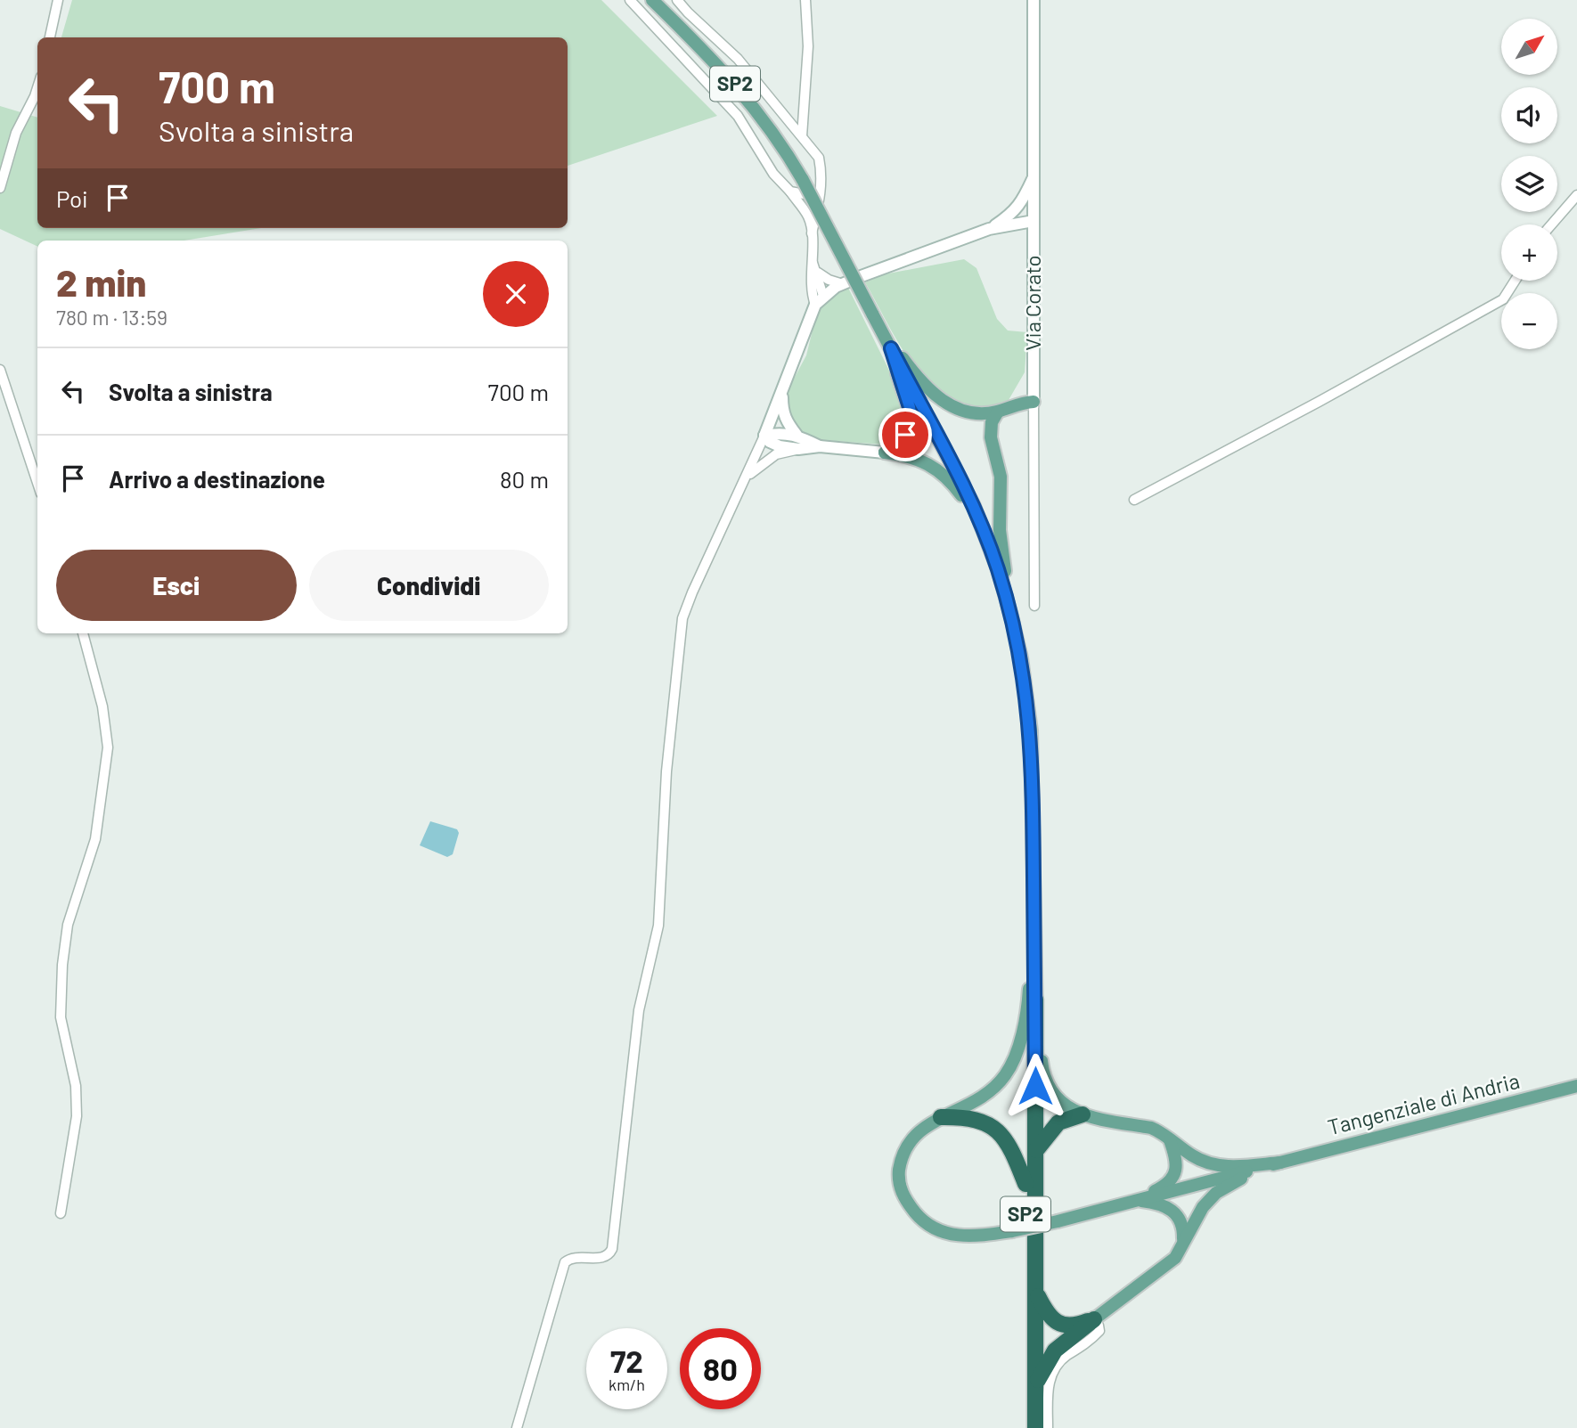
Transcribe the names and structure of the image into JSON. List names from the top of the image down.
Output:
{
  "streets": {
    "highway": ["SP2"],
    "main road": ["Via Corato", "Tangenziale di Andria"]
  },
  "north": "top right",
  "page": {
    "map_buttons": ["+", "−"],
    "turn": ["700 m", "Svolta a sinistra"],
    "then": "Poi",
    "heading": ["2 min", "780 m · 13:59"],
    "list": [
      {
        "name": "Svolta a sinistra",
        "value": "700 m"
      },
      {
        "name": "Arrivo a destinazione",
        "value": "80 m"
      }
    ],
    "buttons": ["Esci", "Condividi"],
    "speed": "72 km/h",
    "limit": "80"
  }
}
